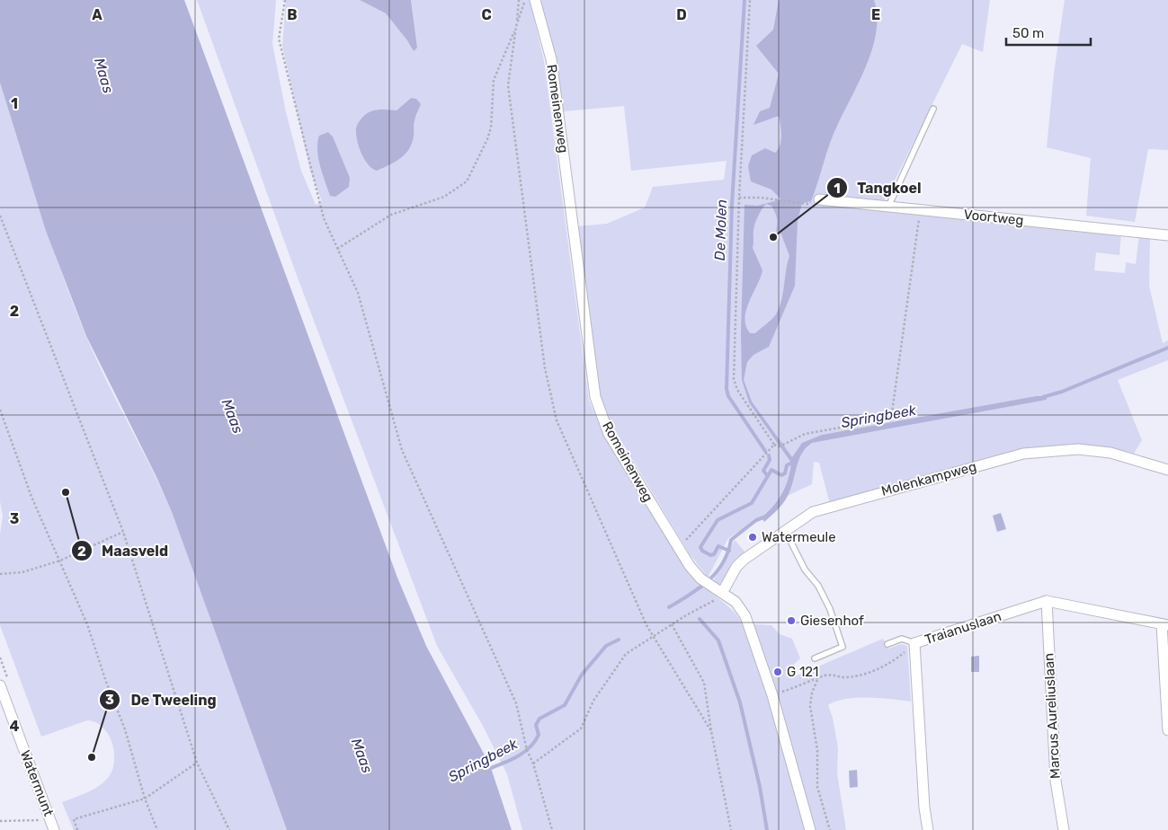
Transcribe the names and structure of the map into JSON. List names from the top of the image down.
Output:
{
  "streets": {
    "street": [
      "Romeinenweg",
      "Voortweg",
      "Molenkampweg",
      "Traianuslaan",
      "Marcus Aureliuslaan",
      "Watermunt"
    ]
  },
  "crossings": [
    ["Romeinenweg", "Molenkampweg"],
    ["Traianuslaan", "Marcus Aureliuslaan"]
  ],
  "water": ["Maas", "De Molen", "Springbeek"],
  "places": [
    "Tangkoel",
    "Maasveld",
    "Watermeule",
    "Giesenhof",
    "G 121",
    "De Tweeling"
  ],
  "scale_bar": "50 m",
  "grid": {
    "columns": [
      "A",
      "B",
      "C",
      "D",
      "E"
    ],
    "rows": [
      "1",
      "2",
      "3",
      "4"
    ]
  }
}
